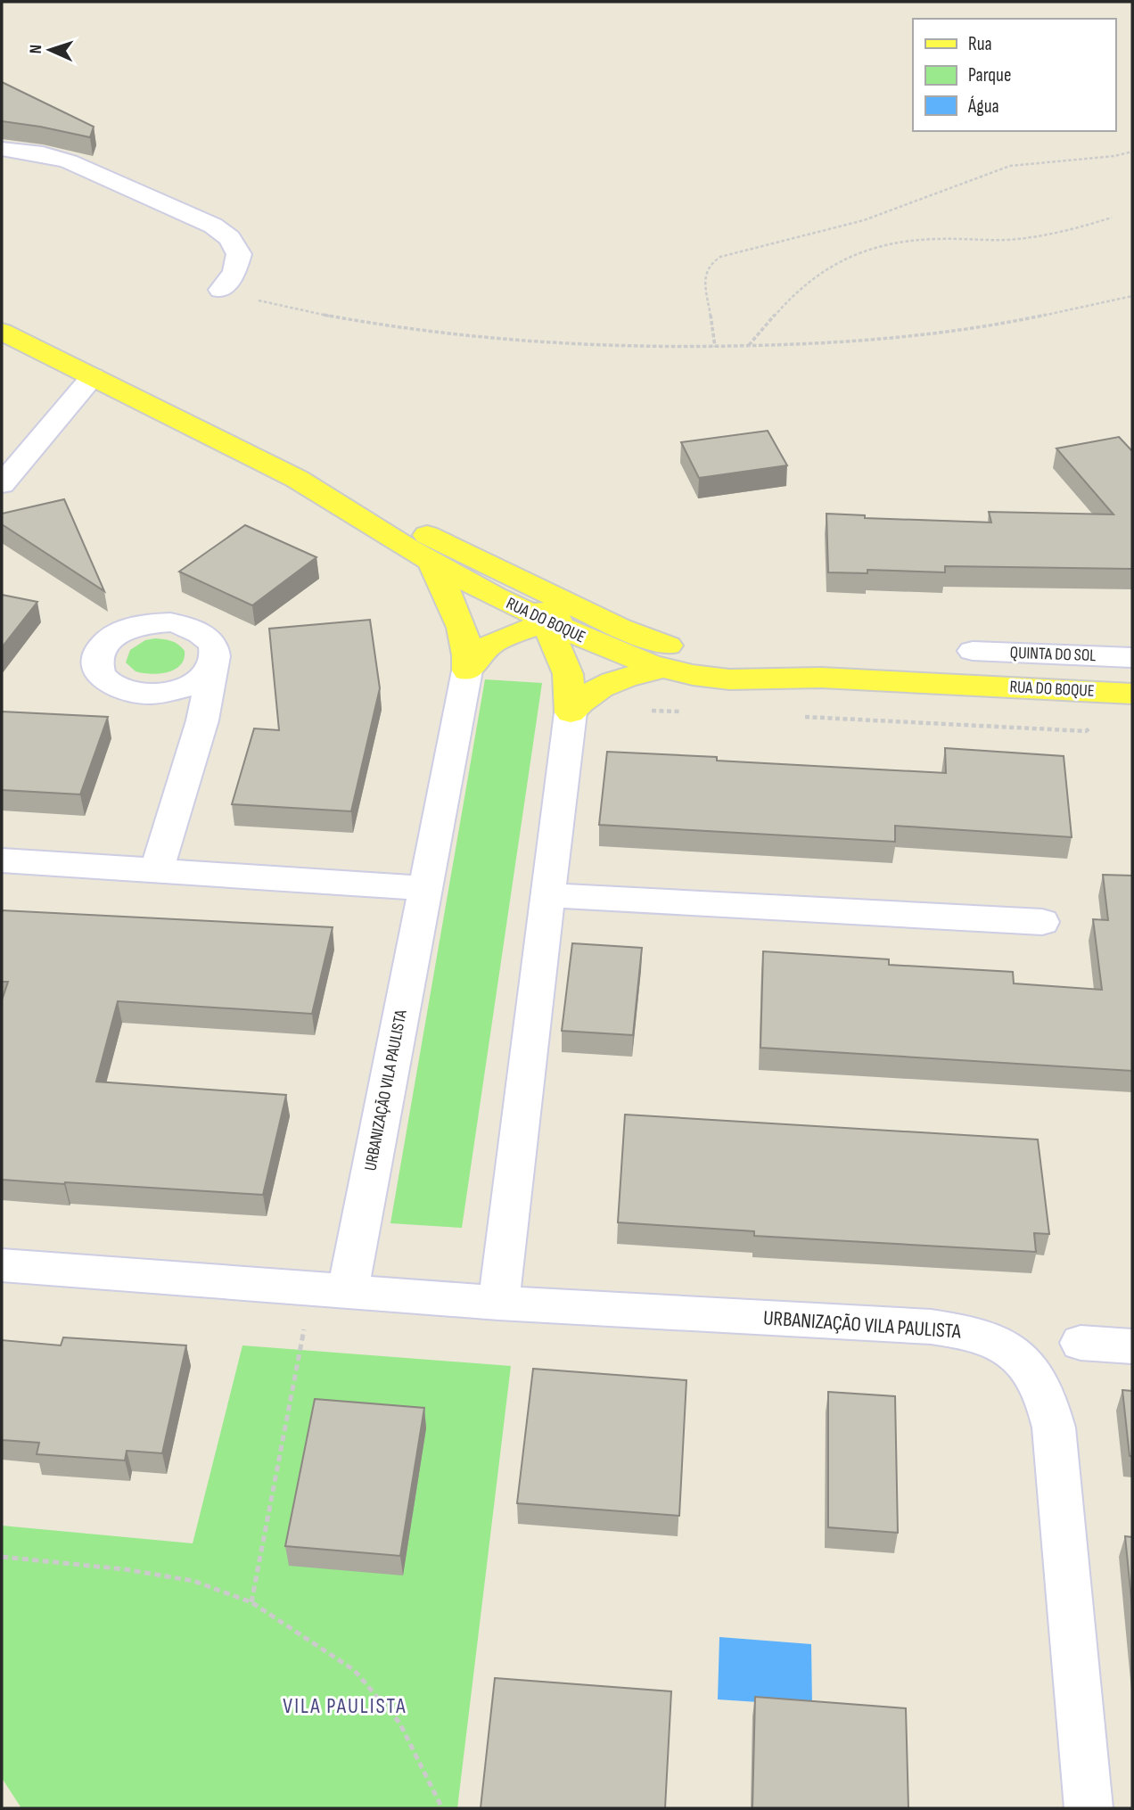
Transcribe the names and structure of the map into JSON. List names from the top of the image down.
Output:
{
  "streets": {
    "main road": ["RUA DO BOQUE"],
    "street": ["QUINTA DO SOL", "URBANIZAÇÃO VILA PAULISTA"]
  },
  "districts": ["VILA PAULISTA"],
  "legend": ["Rua", "Parque", "Água"],
  "north": "left"
}
